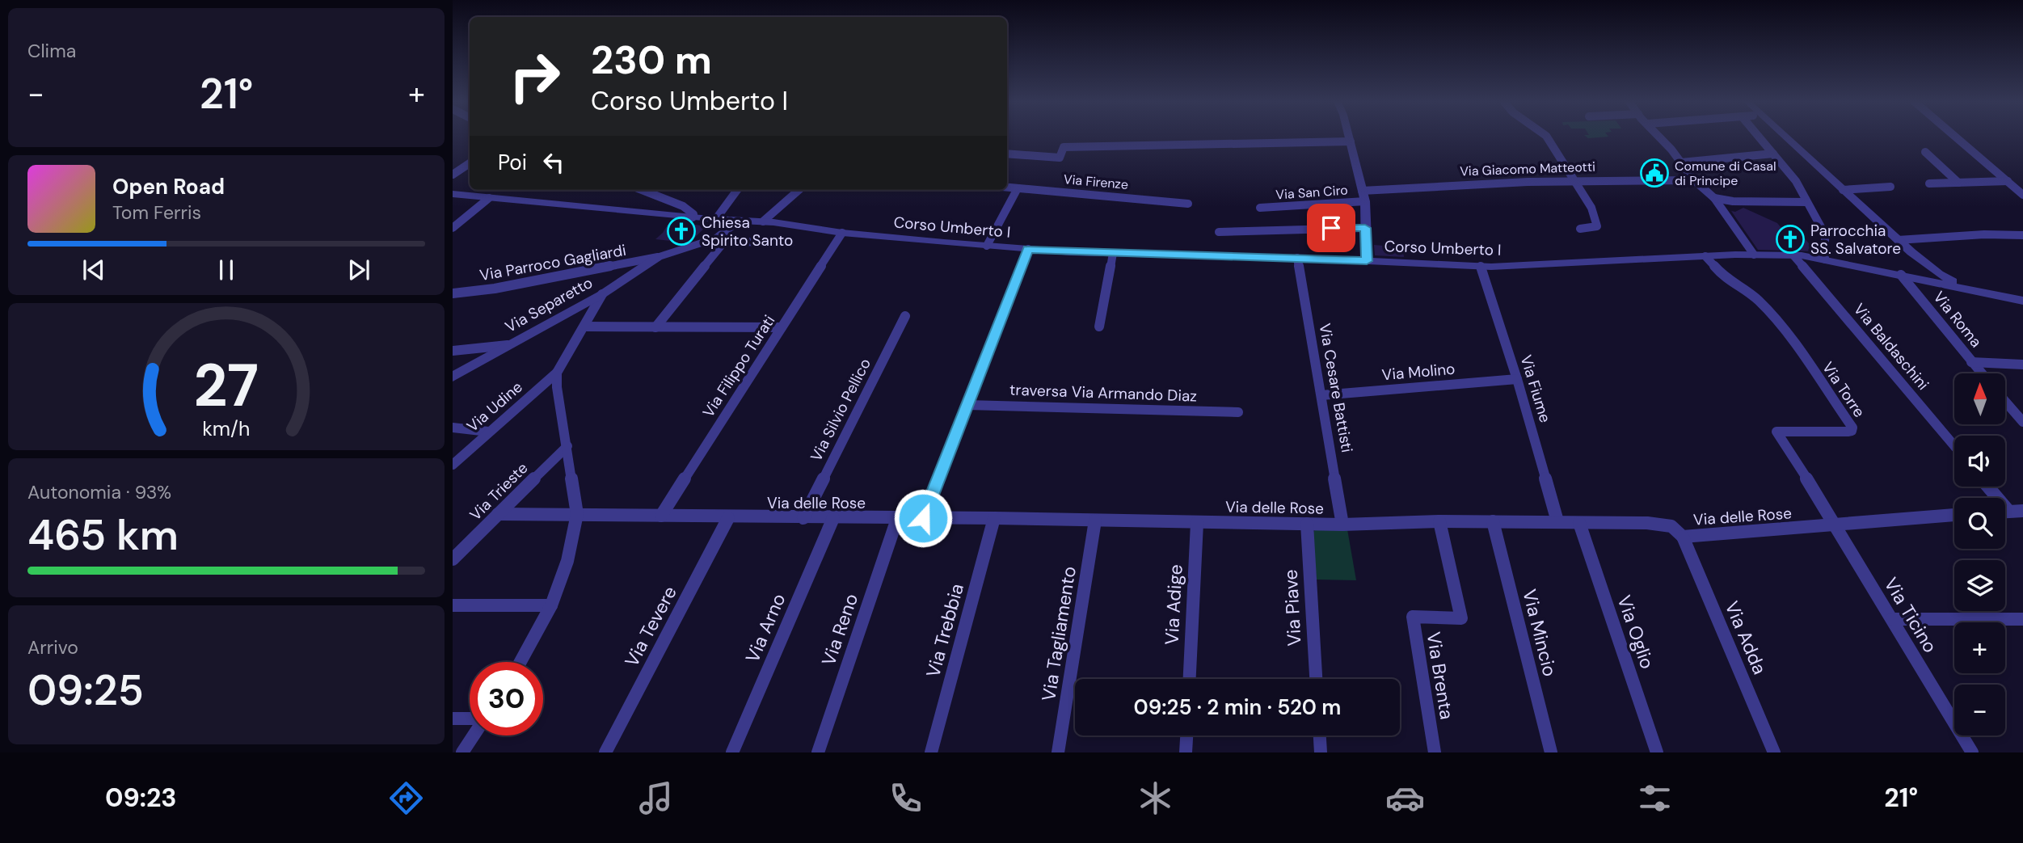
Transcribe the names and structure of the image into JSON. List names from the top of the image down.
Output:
{
  "streets": {
    "street": [
      "Via Giacomo Matteotti",
      "Via Firenze",
      "Via San Ciro",
      "Corso Umberto I",
      "Via Parroco Gagliardi",
      "Via Separetto",
      "Via Roma",
      "Via Baldaschini",
      "Via Filippo Turati",
      "Via Molino",
      "Via Cesare Battisti",
      "Via Fiume",
      "Via Torre",
      "traversa Via Armando Diaz",
      "Via Udine",
      "Via Silvio Pellico",
      "Via Trieste",
      "Via delle Rose",
      "Via Adige",
      "Via Piave",
      "Via Ticino",
      "Via Tevere",
      "Via Arno",
      "Via Reno",
      "Via Trebbia",
      "Via Oglio",
      "Via Mincio",
      "Via Tagliamento",
      "Via Adda",
      "Via Brenta"
    ]
  },
  "crossings": [
    ["Via Giacomo Matteotti", "Via San Ciro"],
    ["Corso Umberto I", "Via Separetto"],
    ["Corso Umberto I", "Via Roma"],
    ["Corso Umberto I", "Via Baldaschini"],
    ["Corso Umberto I", "Via Filippo Turati"],
    ["Corso Umberto I", "Via Cesare Battisti"],
    ["Corso Umberto I", "Via Fiume"],
    ["Corso Umberto I", "Via Torre"],
    ["Via Parroco Gagliardi", "Via Separetto"],
    ["Via Separetto", "Via Udine"],
    ["Via Filippo Turati", "Via delle Rose"],
    ["Via Molino", "Via Cesare Battisti"],
    ["Via Molino", "Via Fiume"],
    ["Via Cesare Battisti", "Via delle Rose"],
    ["Via Fiume", "Via delle Rose"],
    ["Via Torre", "Via delle Rose"],
    ["Via Torre", "Via Ticino"],
    ["Via Silvio Pellico", "Via delle Rose"],
    ["Via Trieste", "Via delle Rose"],
    ["Via delle Rose", "Via Adige"],
    ["Via delle Rose", "Via Piave"],
    ["Via delle Rose", "Via Ticino"],
    ["Via delle Rose", "Via Tevere"],
    ["Via delle Rose", "Via Arno"],
    ["Via delle Rose", "Via Reno"],
    ["Via delle Rose", "Via Trebbia"],
    ["Via delle Rose", "Via Oglio"],
    ["Via delle Rose", "Via Mincio"],
    ["Via delle Rose", "Via Tagliamento"],
    ["Via delle Rose", "Via Adda"],
    ["Via delle Rose", "Via Brenta"]
  ],
  "places": {
    "public building": ["Comune di Casal di Principe"],
    "church": ["Chiesa Spirito Santo", "Parrocchia SS. Salvatore"]
  },
  "north": "top",
  "page": {
    "tile": [
      "Clima",
      ["Autonomia · 93%", "465 km"],
      ["Arrivo", "09:25"]
    ],
    "turn": ["230 m", "Corso Umberto I"],
    "heat": ["−", "21°", "+"],
    "then": "Poi",
    "song": ["Open Road", "Tom Ferris"],
    "map_buttons": ["+", "−"],
    "limit": "30",
    "trip": "09:25 · 2 min · 520 m",
    "tabs": ["09:23", "21°"],
    "gauge": ["27", "km/h"]
  }
}
